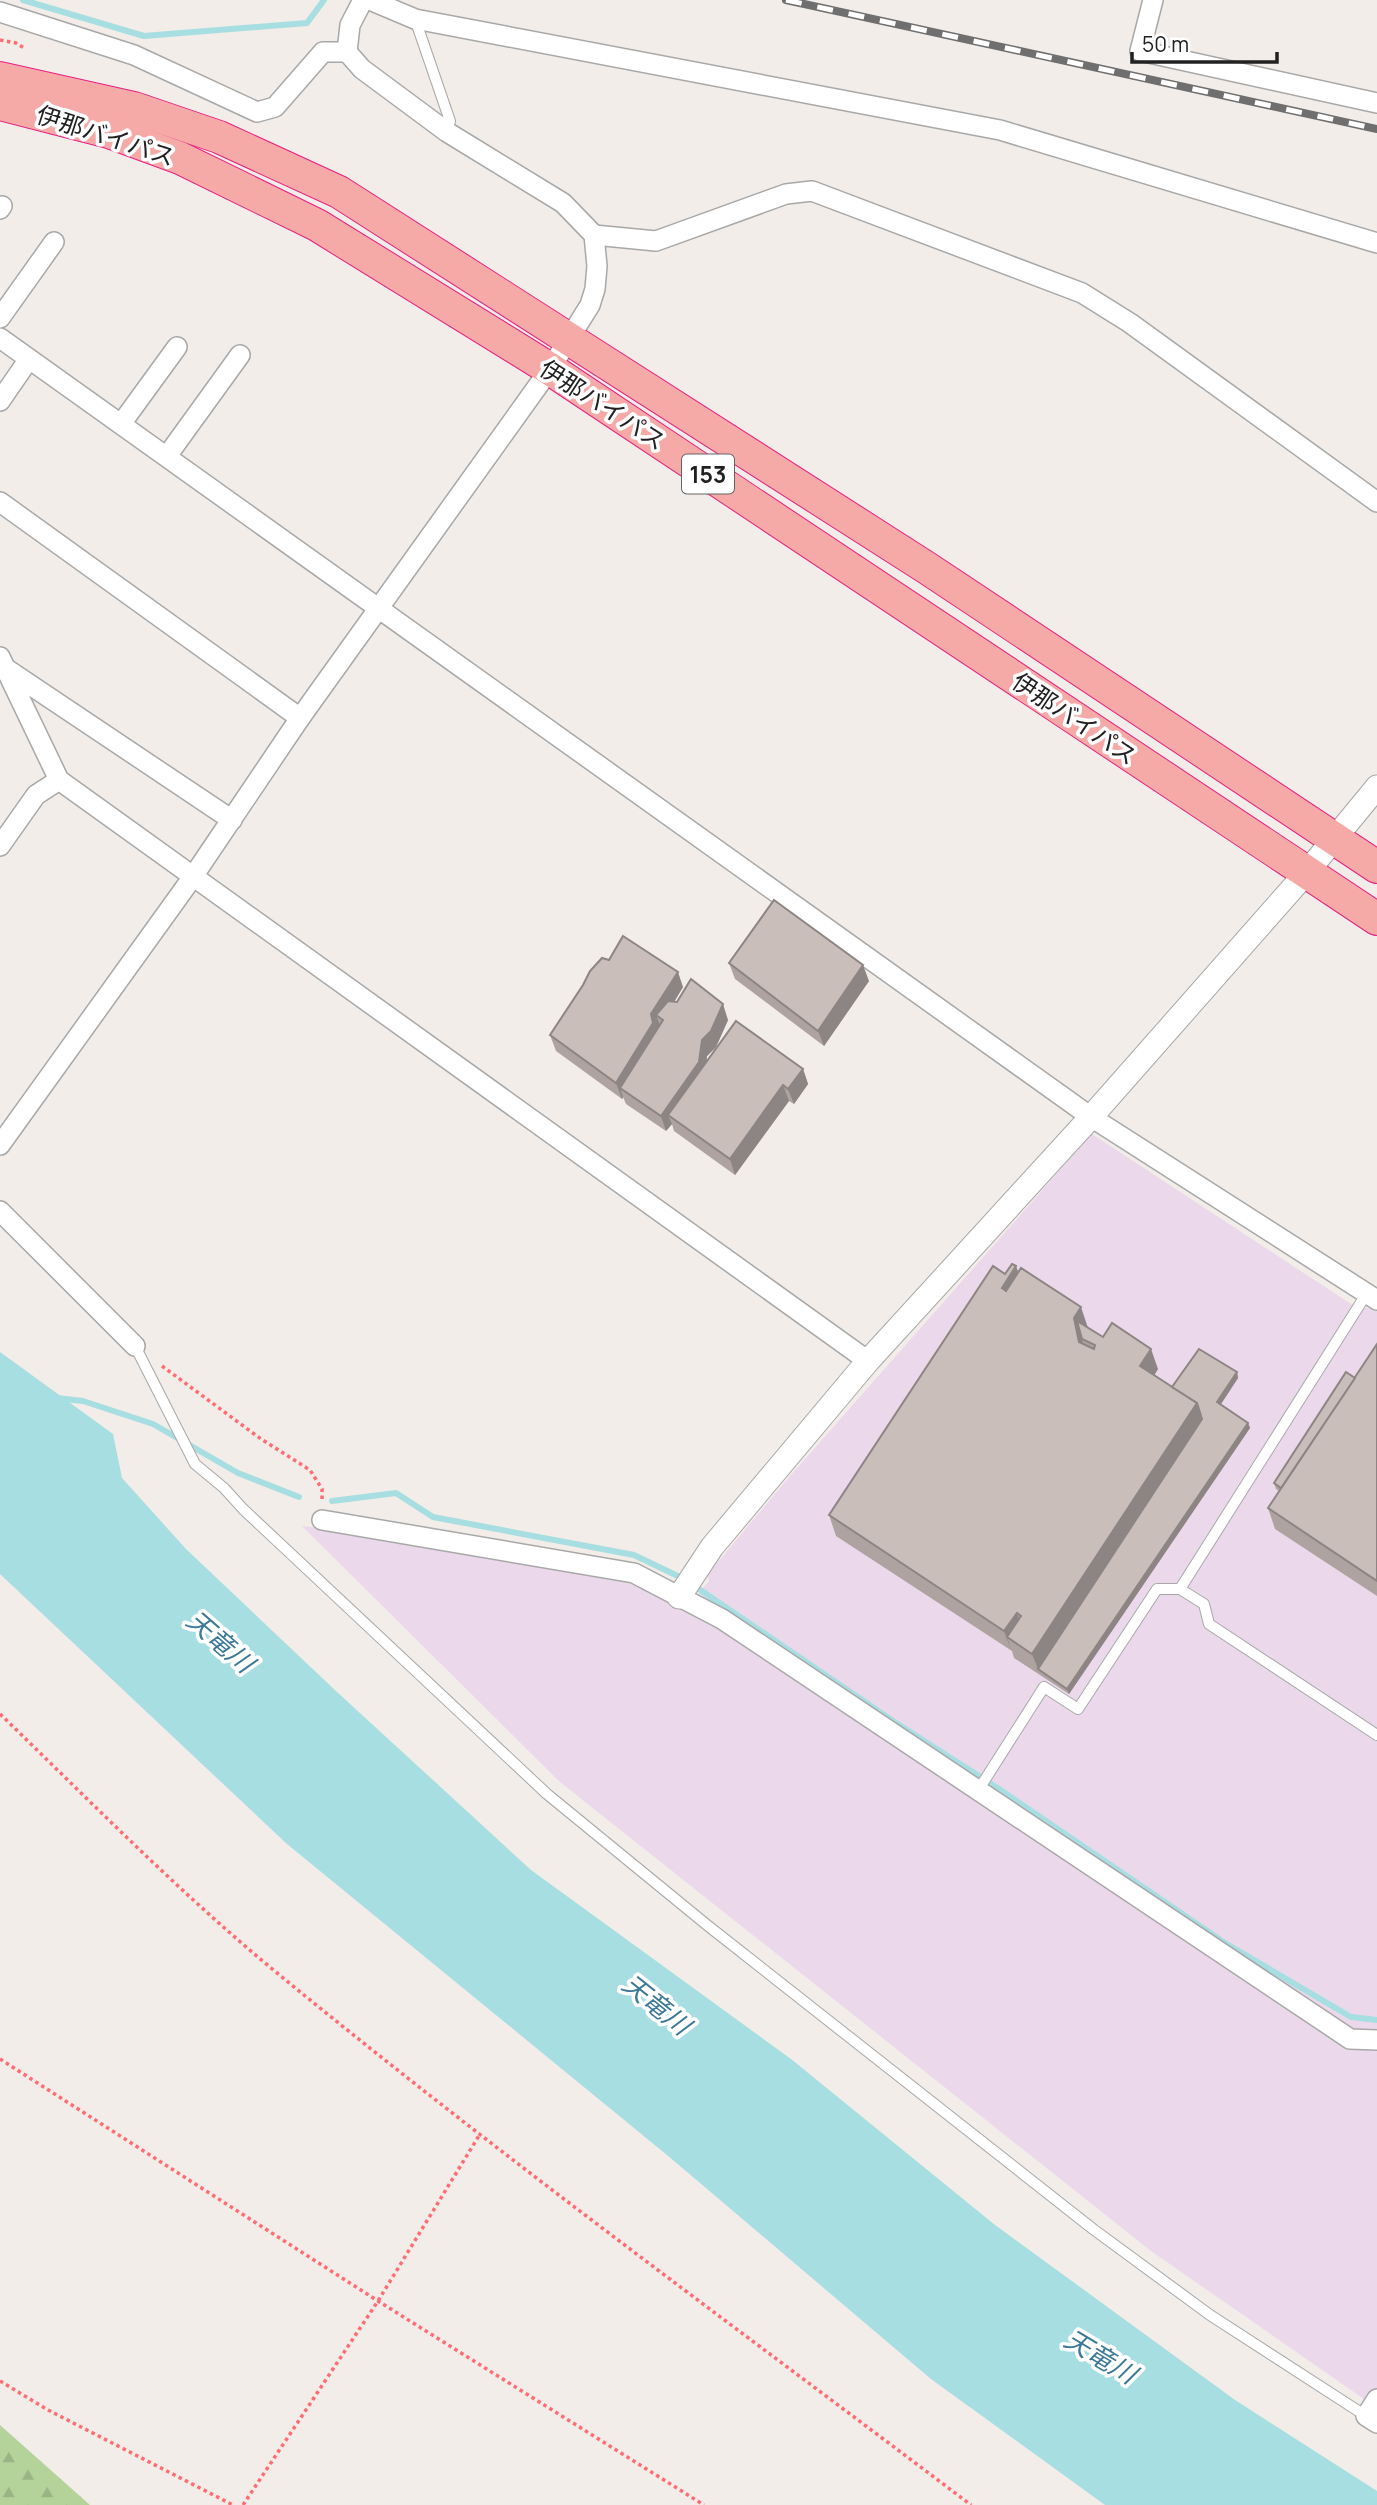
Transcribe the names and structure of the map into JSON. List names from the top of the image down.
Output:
{
  "streets": {
    "highway": ["伊那バイパス", "153"]
  },
  "water": ["天竜川"],
  "scale_bar": "50 m"
}
